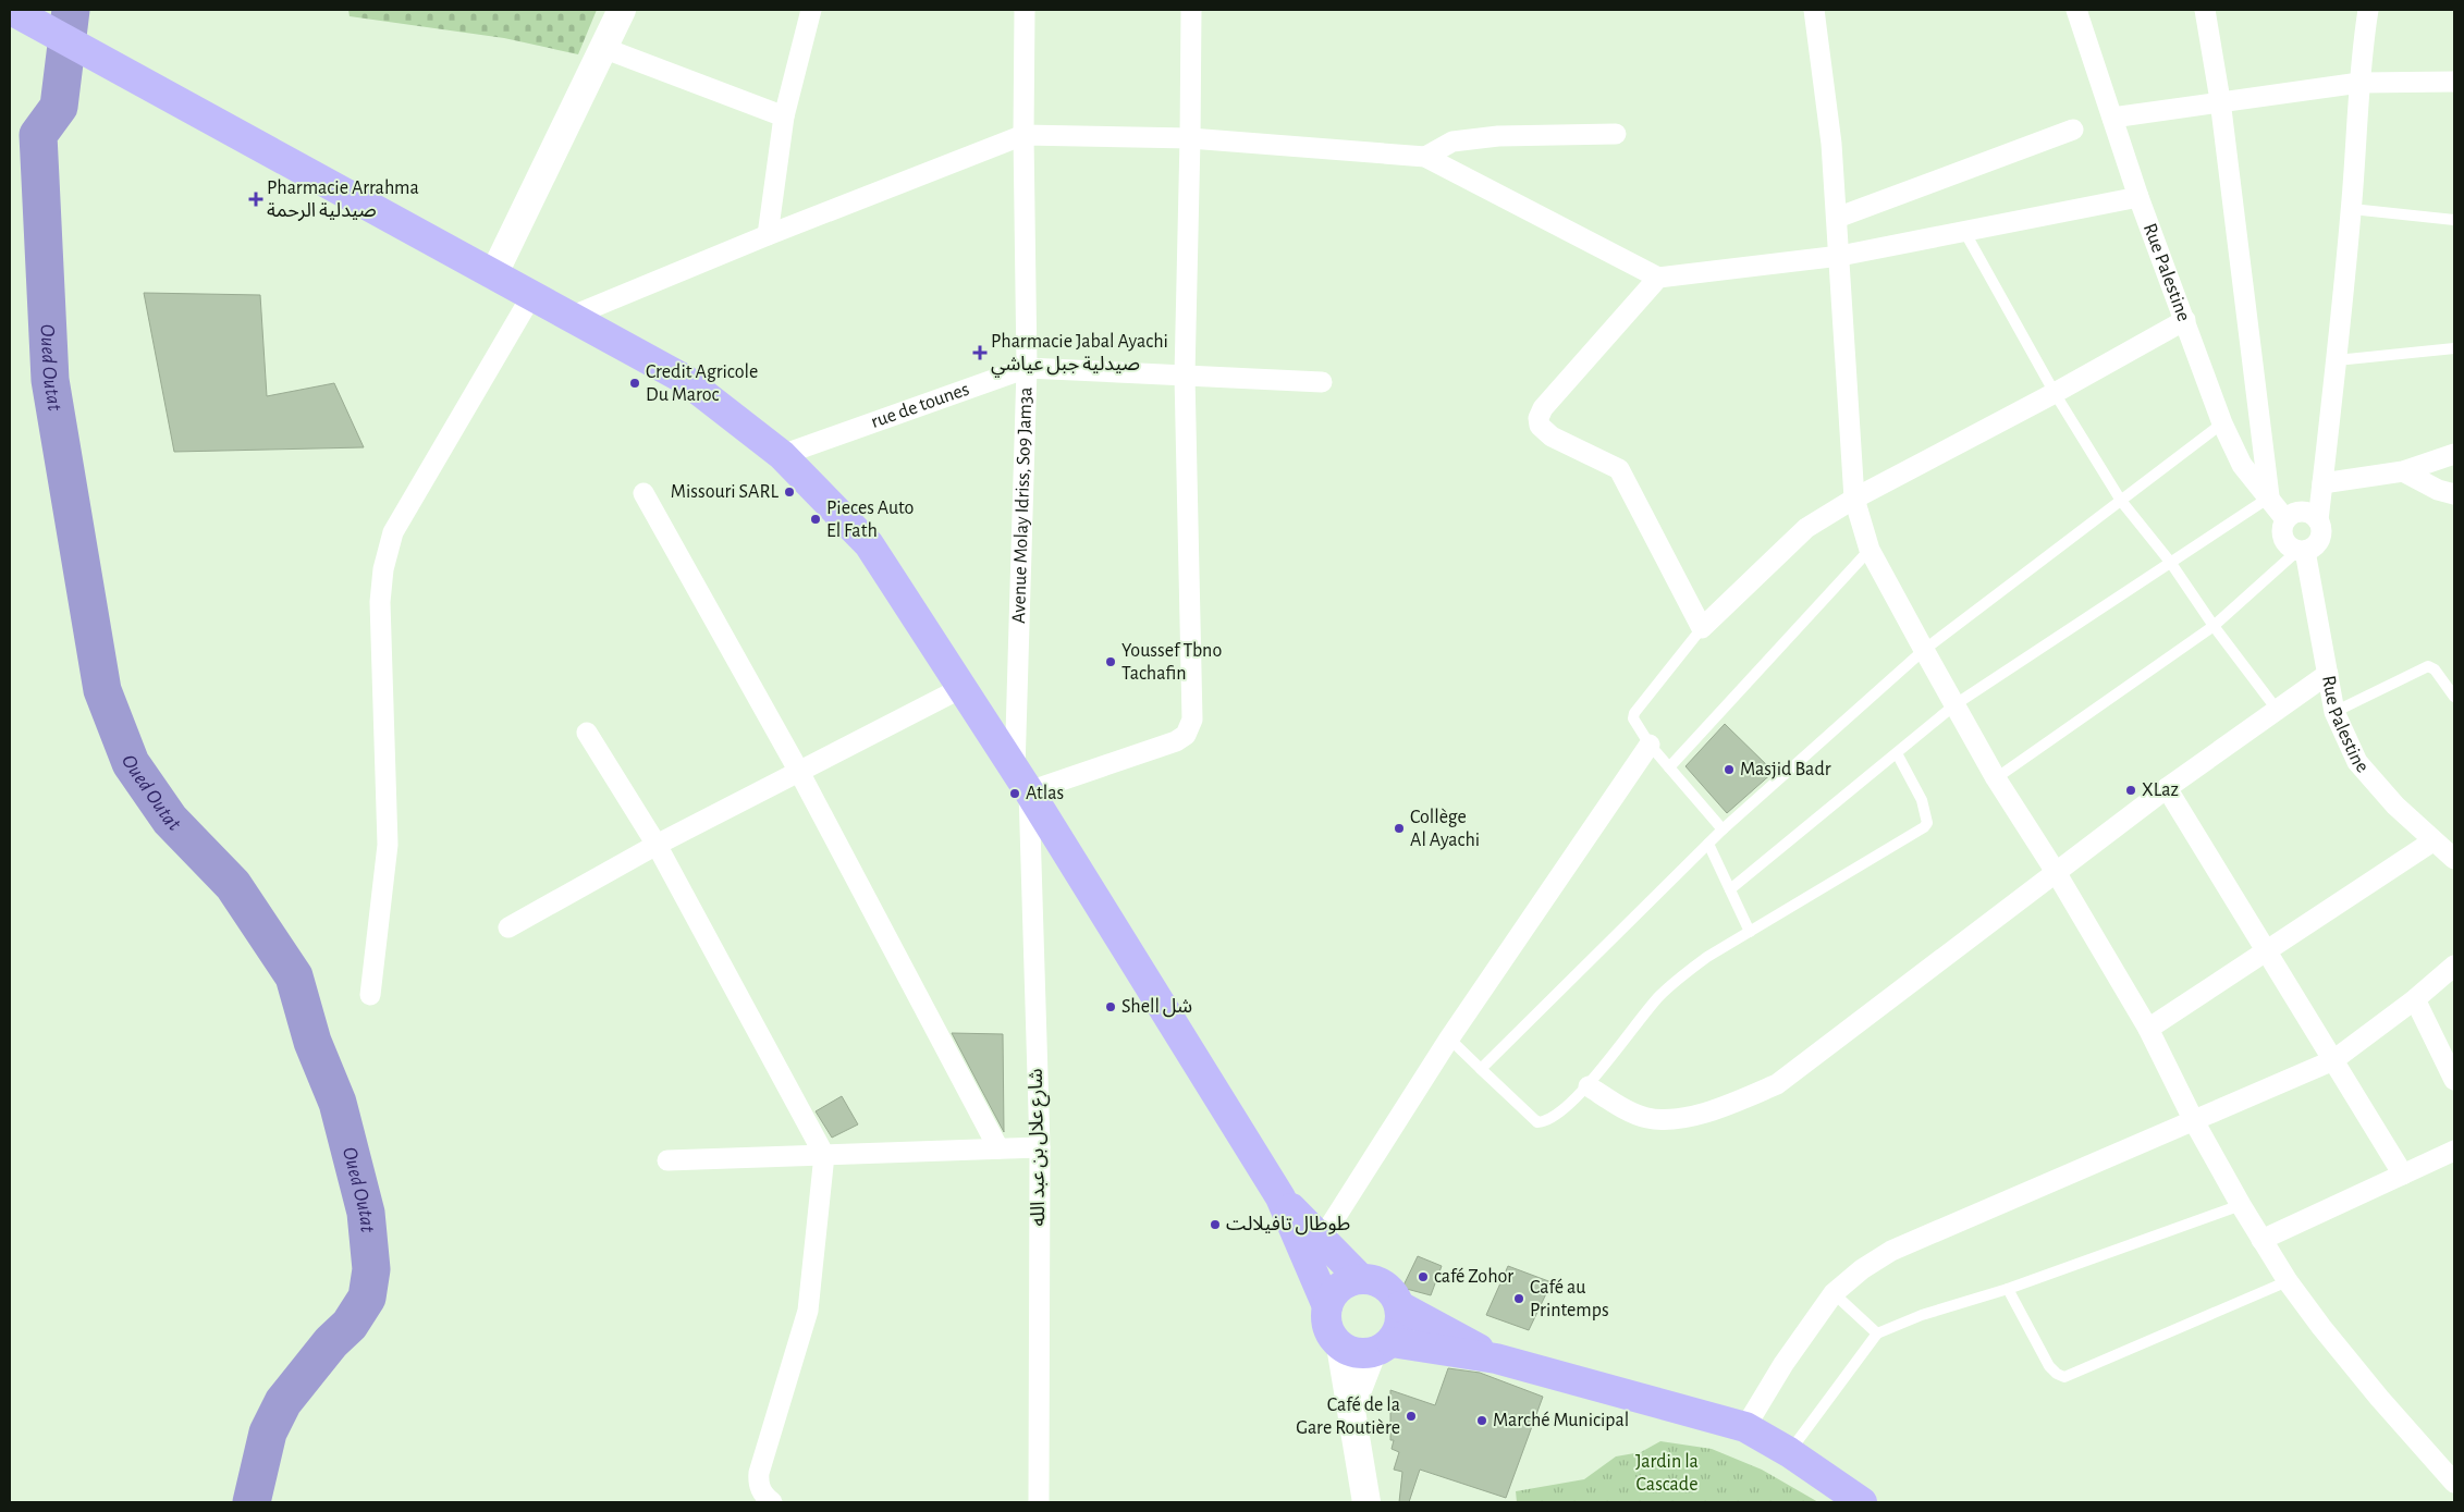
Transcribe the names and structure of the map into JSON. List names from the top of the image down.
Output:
{
  "streets": {
    "street": [
      "Rue Palestine",
      "rue de tounes",
      "Avenue Molay Idriss, So9 Jam3a",
      "شارع علال بن عبد الله"
    ]
  },
  "crossings": [
    ["rue de tounes", "Avenue Molay Idriss, So9 Jam3a"],
    ["Avenue Molay Idriss, So9 Jam3a", "شارع علال بن عبد الله"]
  ],
  "water": ["Oued Outat"],
  "parks": ["Jardin la Cascade"],
  "places": {
    "health": ["Pharmacie Arrahma صيدلية الرحمة", "Pharmacie Jabal Ayachi صيدلية جبل عياشي"],
    "other": [
      "Credit Agricole Du Maroc",
      "Missouri SARL",
      "Pieces Auto El Fath",
      "Youssef Tbno Tachafin",
      "Masjid Badr",
      "XLaz",
      "Atlas",
      "Collège Al Ayachi",
      "Shell شل",
      "طوطال تافيلالت",
      "café Zohor",
      "Café au Printemps",
      "Café de la Gare Routière",
      "Marché Municipal"
    ]
  }
}
